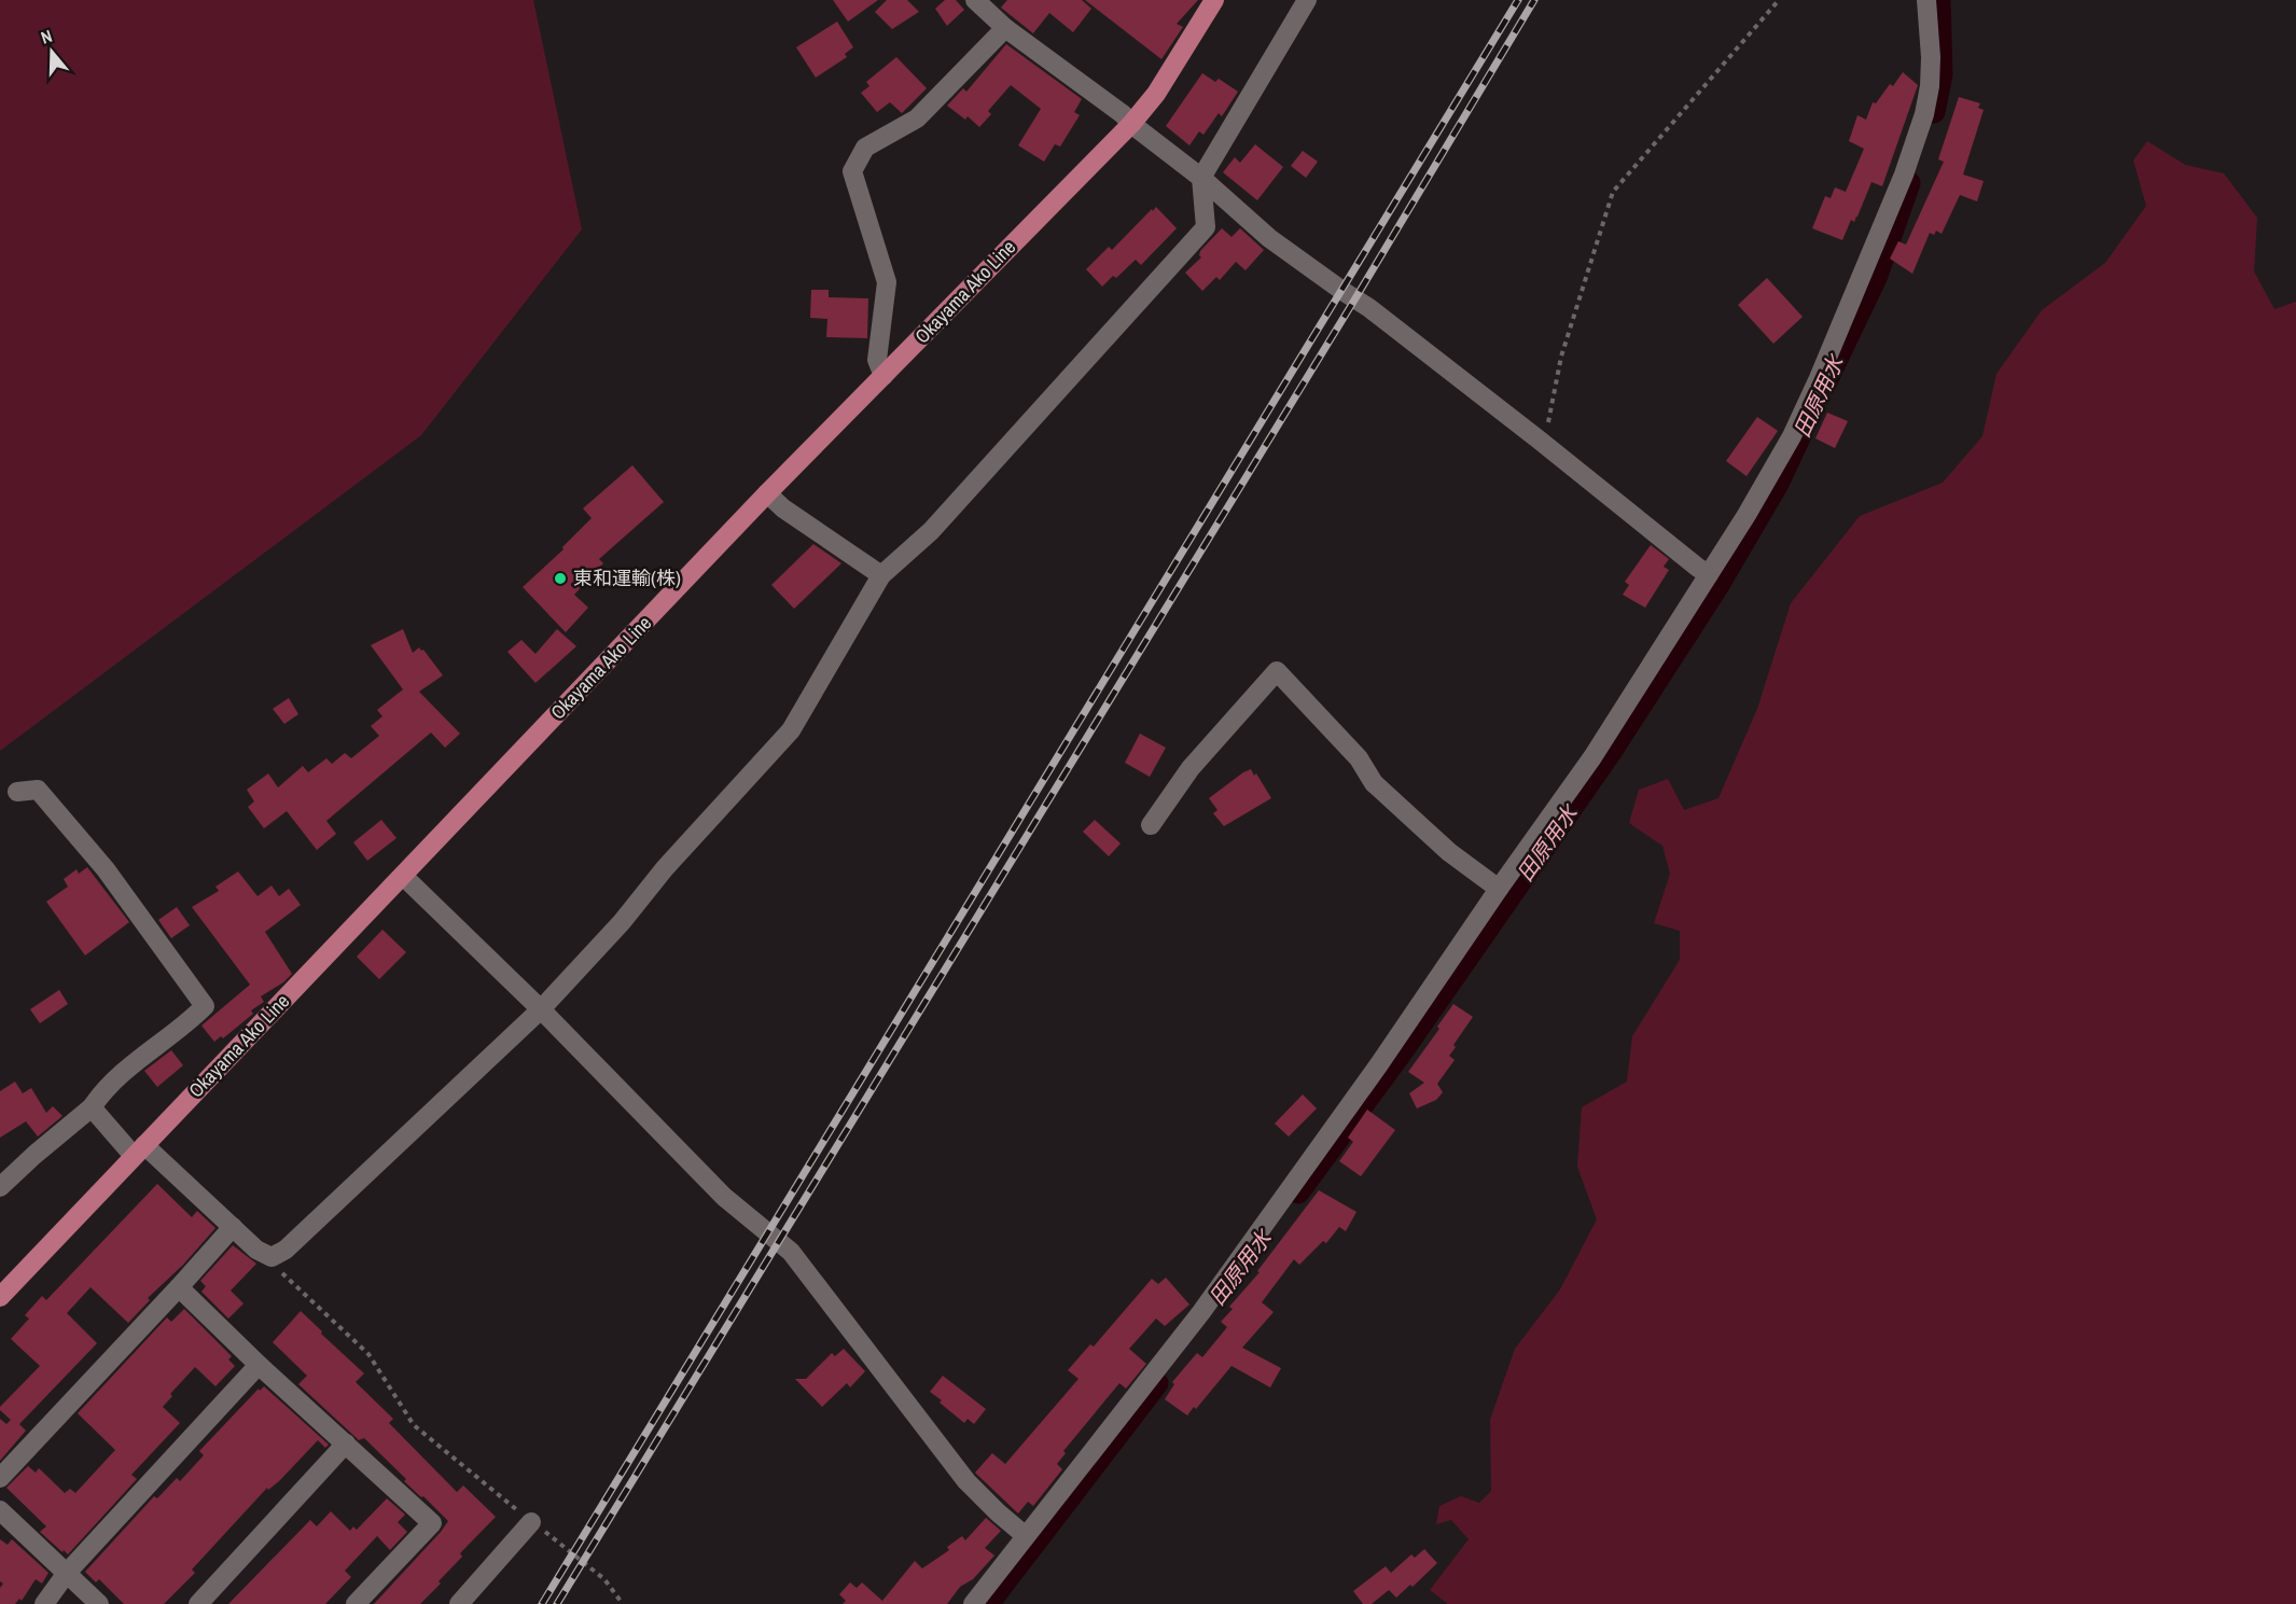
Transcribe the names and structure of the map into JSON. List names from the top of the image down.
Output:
{
  "streets": {
    "main road": ["Okayama Ako Line"]
  },
  "water": ["田原用水"],
  "places": ["東和運輸(株)"],
  "north": "top"
}
